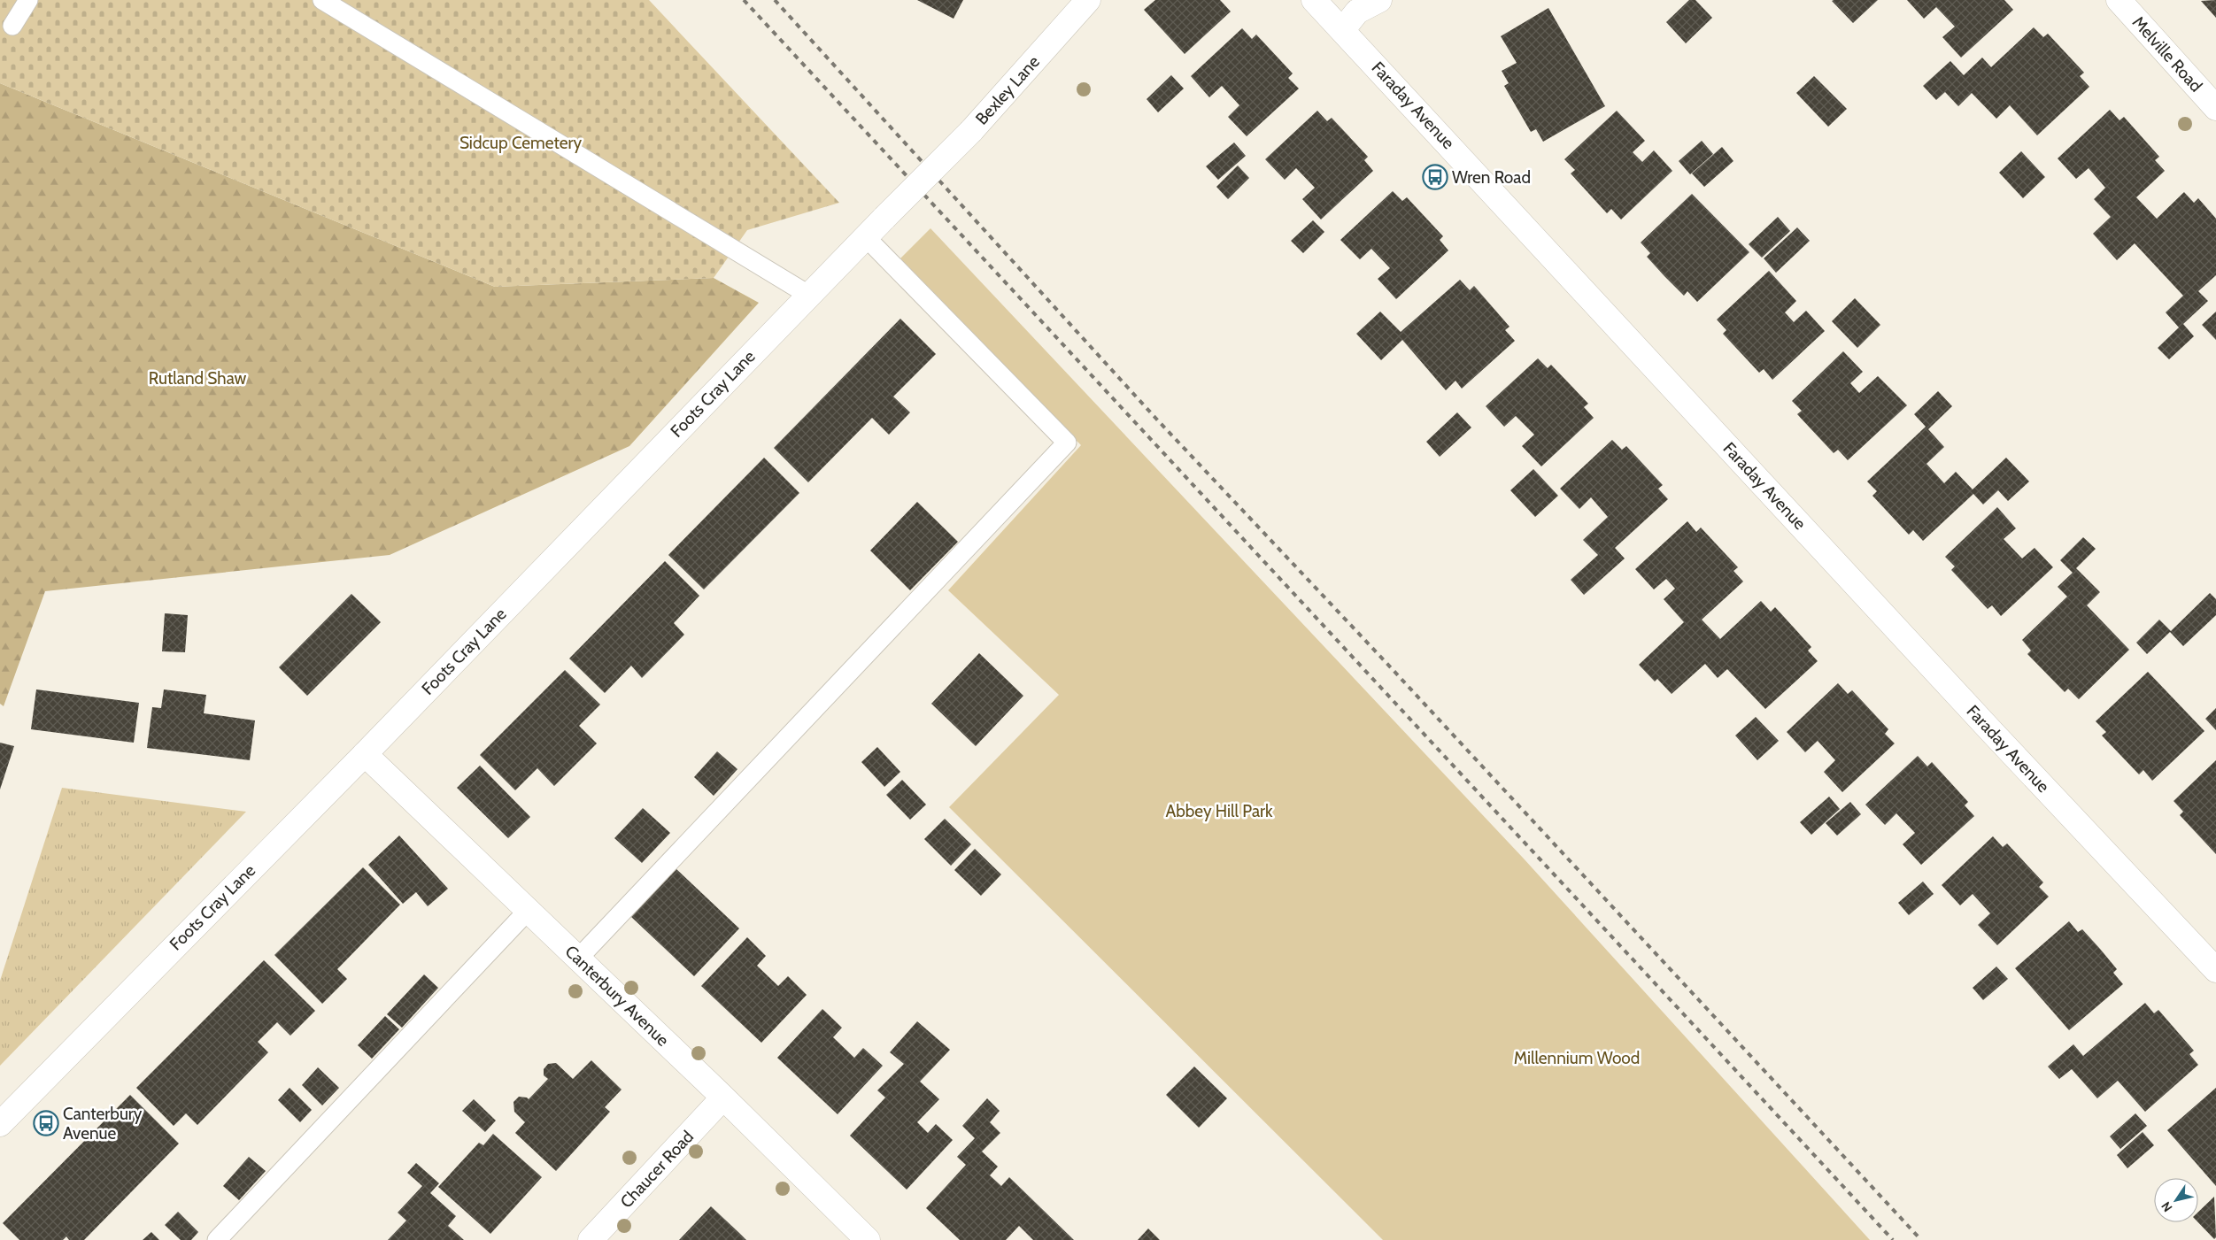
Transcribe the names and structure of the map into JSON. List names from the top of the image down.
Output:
{
  "streets": {
    "street": [
      "Melville Road",
      "Bexley Lane",
      "Faraday Avenue",
      "Foots Cray Lane",
      "Canterbury Avenue",
      "Chaucer Road"
    ]
  },
  "crossings": [
    ["Bexley Lane", "Foots Cray Lane"],
    ["Foots Cray Lane", "Canterbury Avenue"],
    ["Canterbury Avenue", "Chaucer Road"]
  ],
  "parks": [
    "Sidcup Cemetery",
    "Rutland Shaw",
    "Abbey Hill Park",
    "Millennium Wood"
  ],
  "places": {
    "bus stop": ["Wren Road", "Canterbury Avenue"]
  },
  "north": "bottom left"
}
